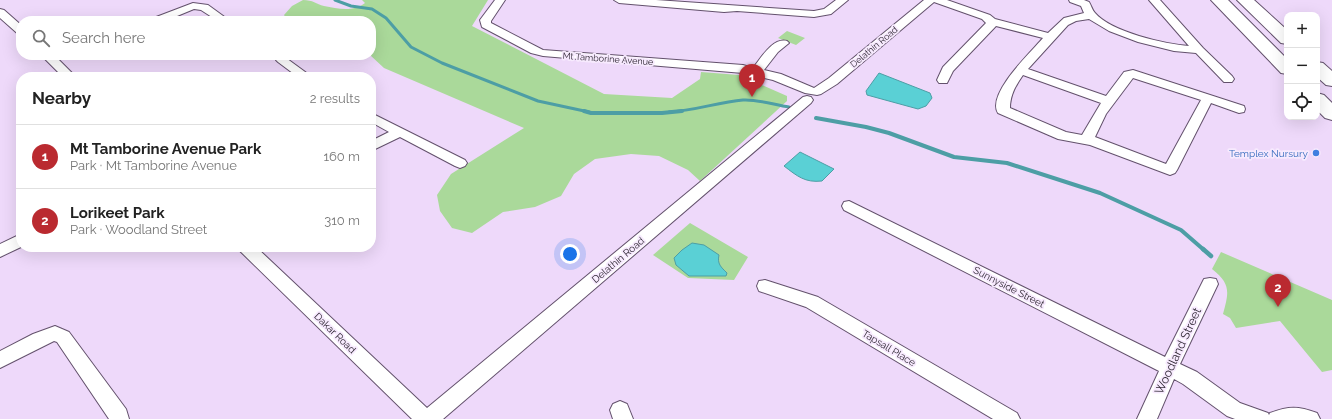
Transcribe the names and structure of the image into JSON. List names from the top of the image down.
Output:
{
  "streets": {
    "street": [
      "Delathin Road",
      "Mt Tamborine Avenue",
      "Sunnyside Street",
      "Dakar Road",
      "Tapsall Place",
      "Woodland Street"
    ]
  },
  "crossings": [
    ["Sunnyside Street", "Woodland Street"]
  ],
  "places": ["Templex Nursury"],
  "page": {
    "map_buttons": ["+", "−"],
    "search": "Search here",
    "pins": ["1", "2"],
    "heading": ["Nearby", "2 results"],
    "list": [
      {
        "mark": "1",
        "name": "Mt Tamborine Avenue Park",
        "note": "Park · Mt Tamborine Avenue",
        "value": "160 m"
      },
      {
        "mark": "2",
        "name": "Lorikeet Park",
        "note": "Park · Woodland Street",
        "value": "310 m"
      }
    ]
  }
}
